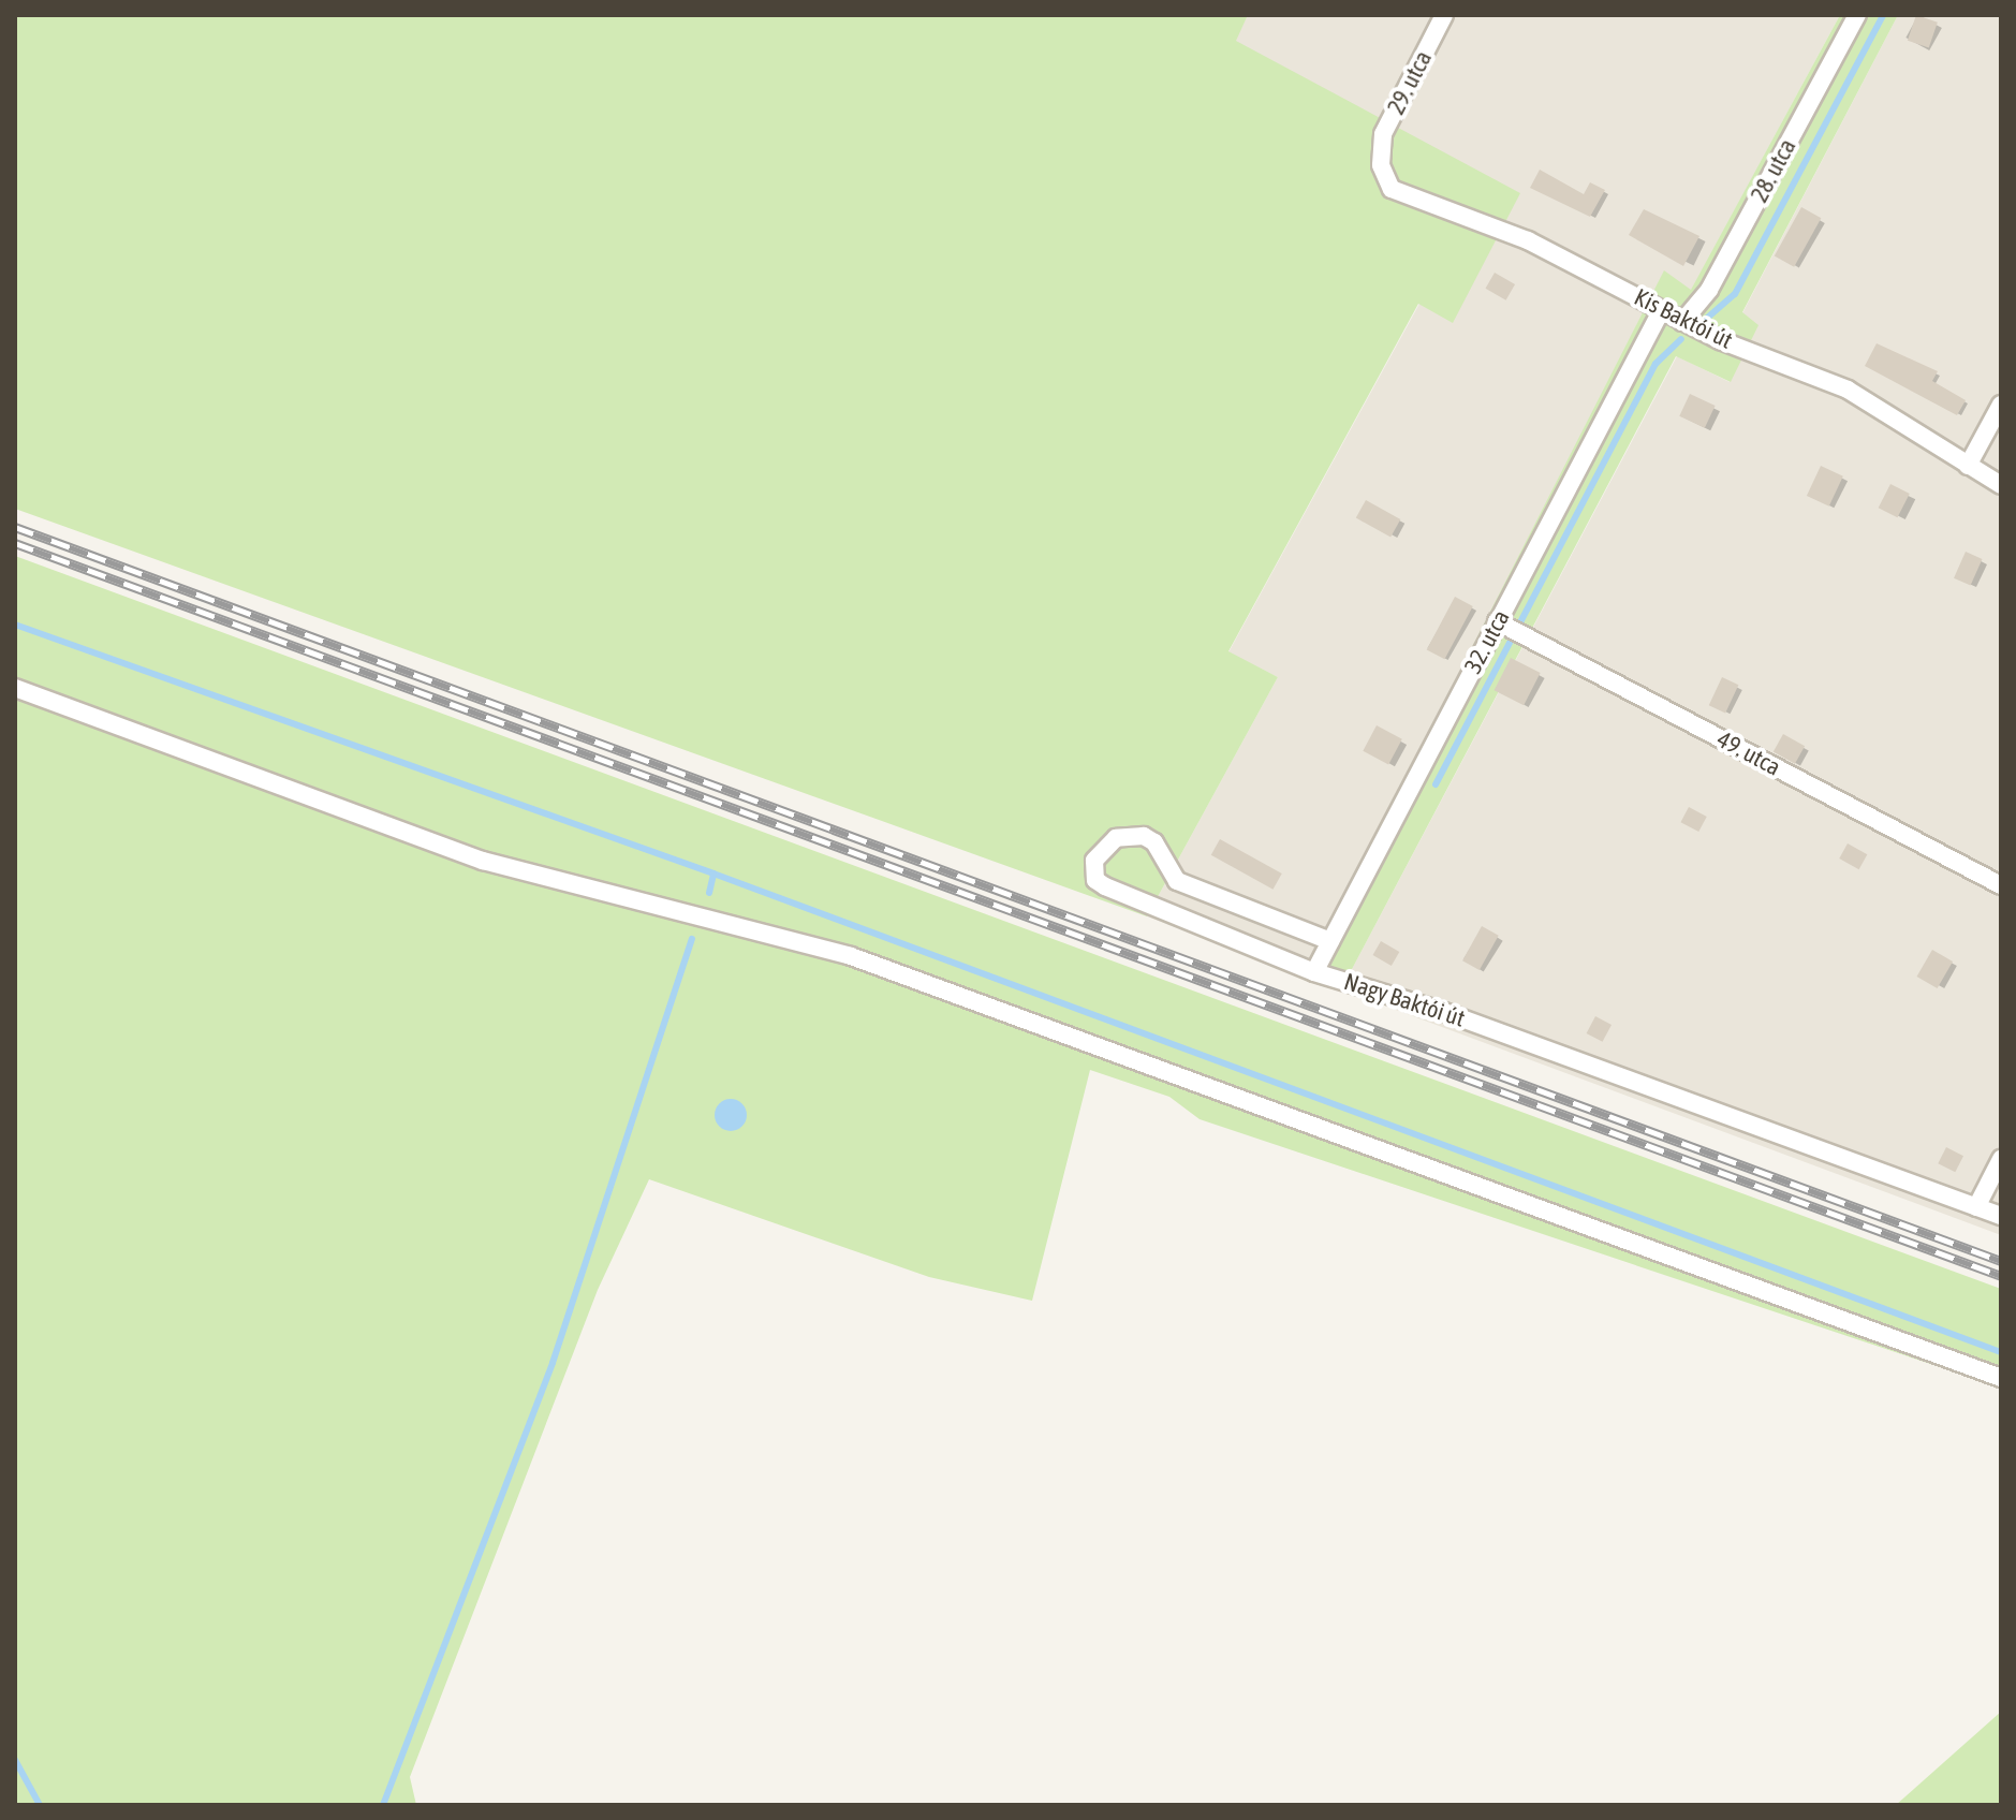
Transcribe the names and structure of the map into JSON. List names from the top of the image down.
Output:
{
  "streets": {
    "street": [
      "29. utca",
      "28. utca",
      "Kis Baktói út",
      "32. utca",
      "49. utca",
      "Nagy Baktói út"
    ]
  },
  "crossings": [
    ["29. utca", "Kis Baktói út"],
    ["28. utca", "Kis Baktói út"],
    ["Kis Baktói út", "32. utca"],
    ["32. utca", "49. utca"],
    ["32. utca", "Nagy Baktói út"]
  ]
}
